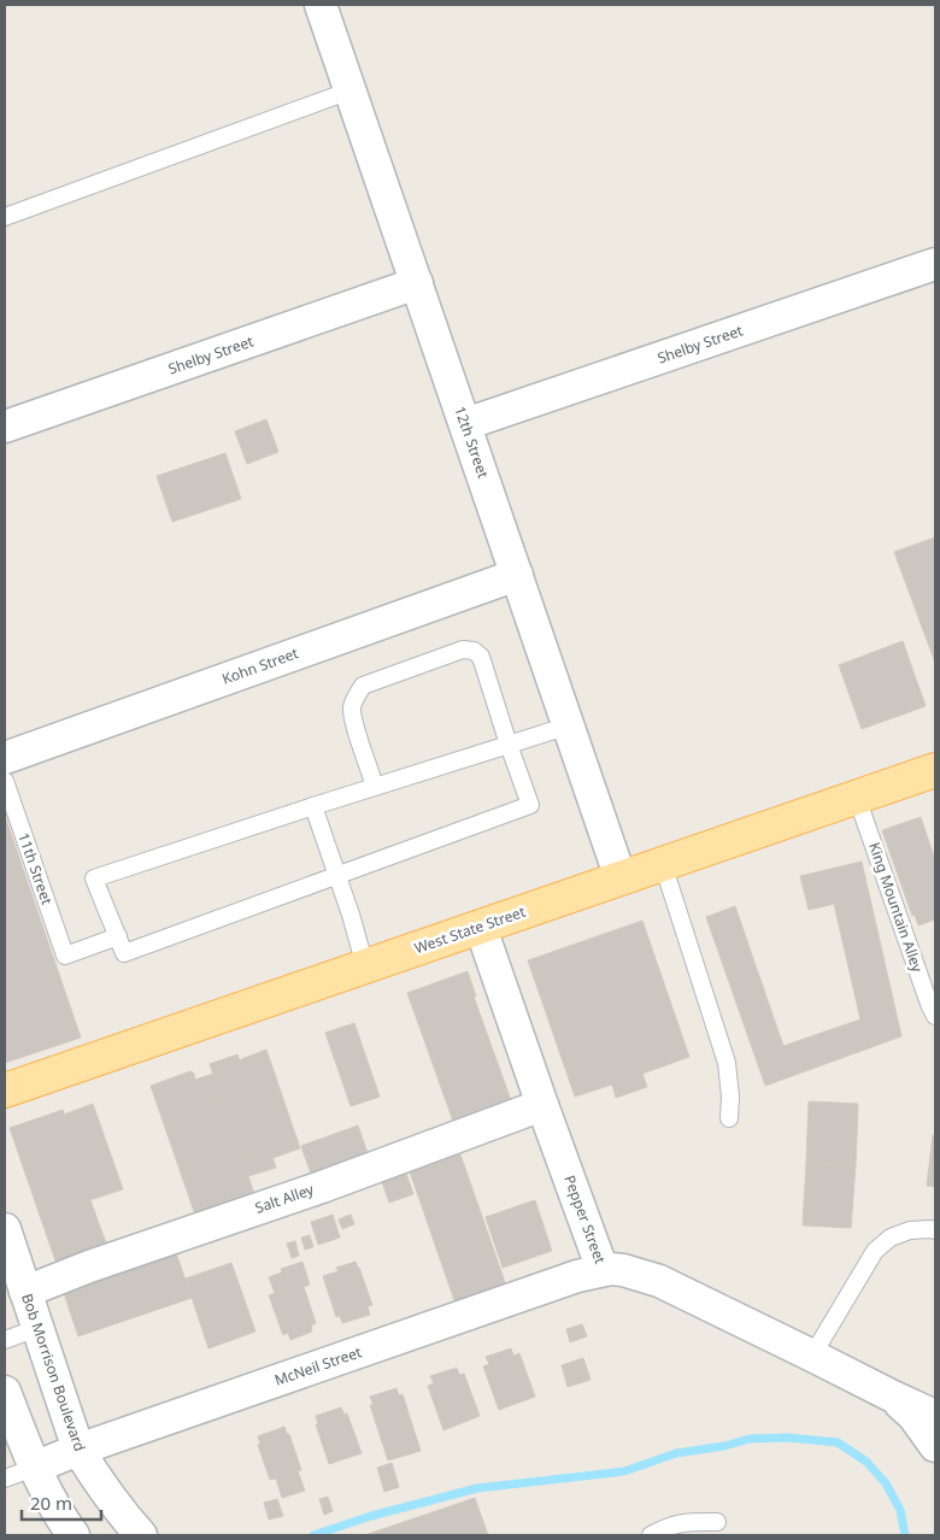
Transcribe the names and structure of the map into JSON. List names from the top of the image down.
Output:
{
  "streets": {
    "main road": ["West State Street"],
    "street": [
      "Shelby Street",
      "12th Street",
      "Kohn Street",
      "Salt Alley",
      "Pepper Street",
      "McNeil Street",
      "Bob Morrison Boulevard"
    ],
    "lane": ["11th Street", "King Mountain Alley"]
  },
  "crossings": [
    ["Shelby Street", "12th Street"],
    ["12th Street", "Kohn Street"],
    ["12th Street", "West State Street"],
    ["King Mountain Alley", "West State Street"],
    ["West State Street", "Pepper Street"],
    ["Salt Alley", "Pepper Street"],
    ["Salt Alley", "Bob Morrison Boulevard"],
    ["Pepper Street", "McNeil Street"],
    ["McNeil Street", "Bob Morrison Boulevard"]
  ],
  "scale_bar": "20 m"
}
